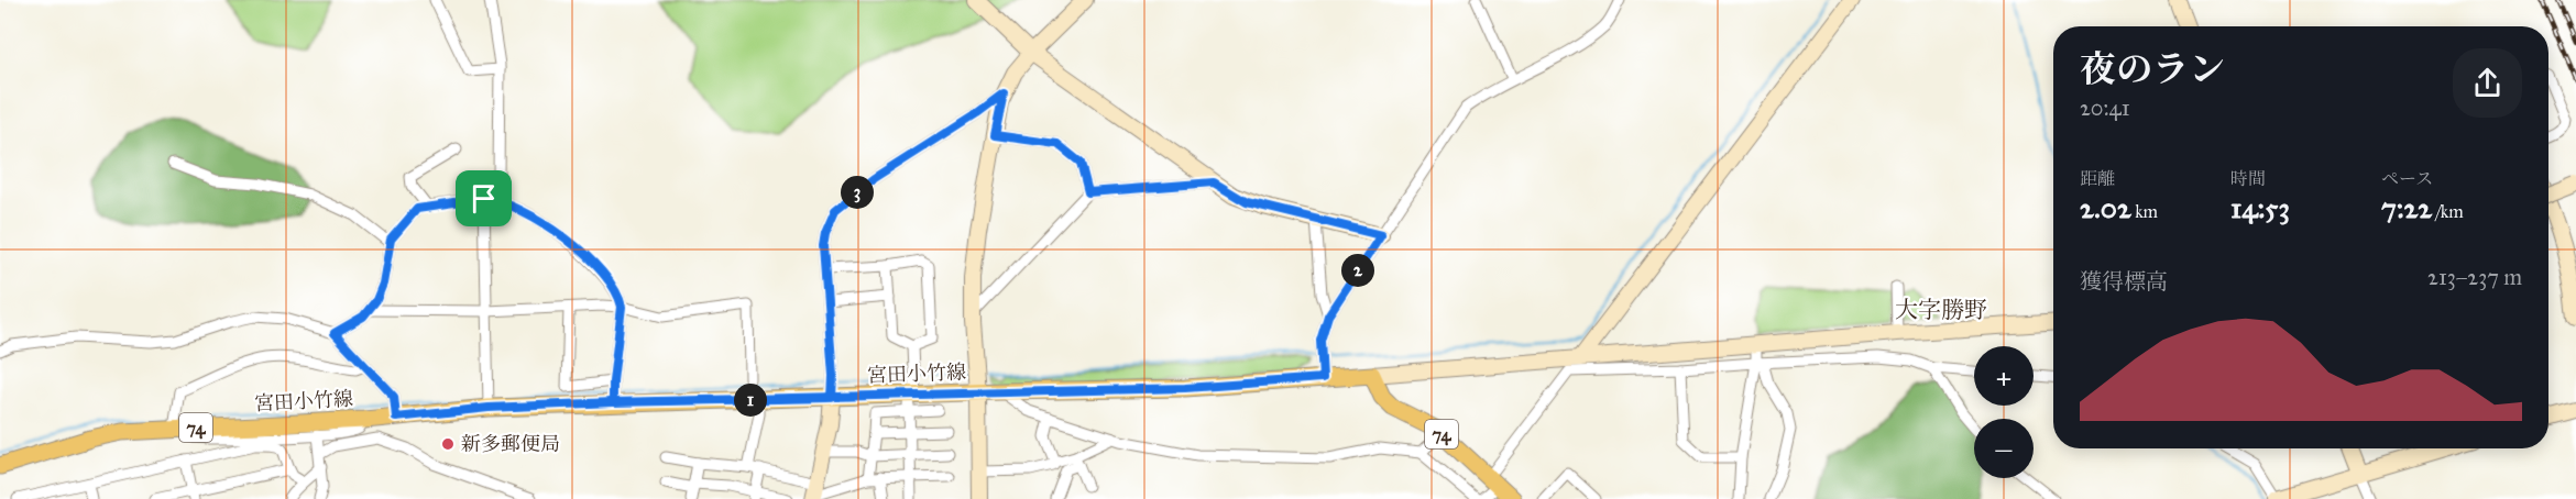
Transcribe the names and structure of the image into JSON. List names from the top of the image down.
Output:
{
  "streets": {
    "main road": ["宮田小竹線", "74"]
  },
  "crossings": [
    ["宮田小竹線", "74"]
  ],
  "districts": ["大字勝野"],
  "places": ["新多郵便局"],
  "page": {
    "heading": ["夜のラン", "20:41"],
    "stats": [
      ["距離", "2.02 km"],
      ["時間", "14:53"],
      ["ペース", "7:22 /km"]
    ],
    "pins": ["3", "2", "1"],
    "chart": ["獲得標高", "213–237 m"],
    "map_buttons": ["+", "−"]
  }
}
